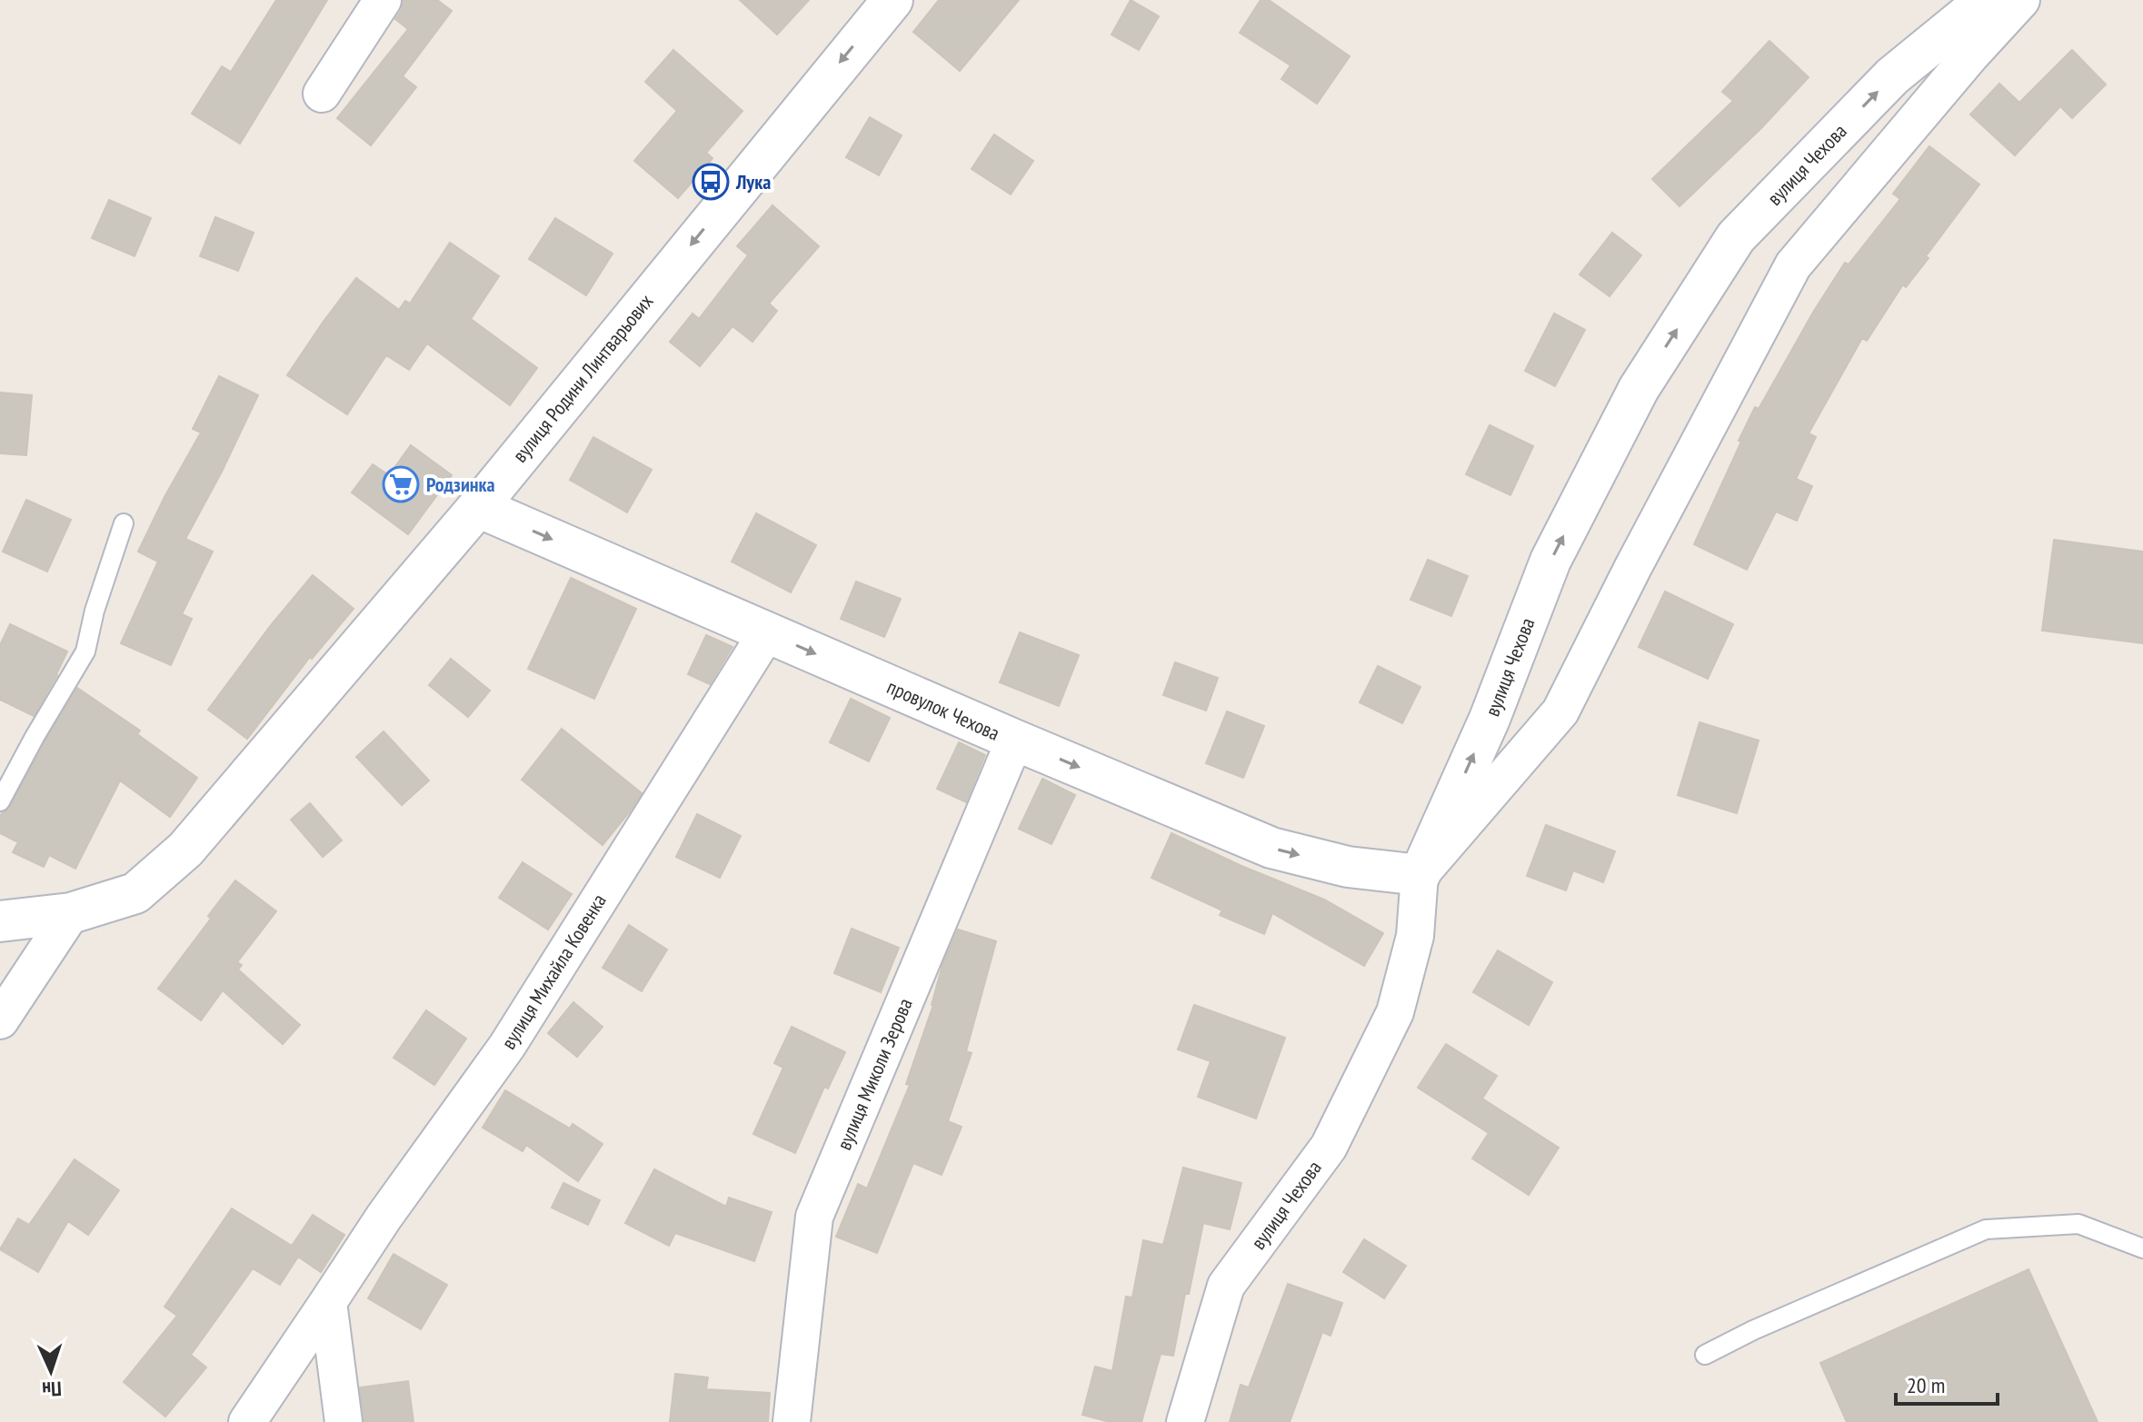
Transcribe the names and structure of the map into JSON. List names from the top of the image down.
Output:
{
  "streets": {
    "main road": ["вулиця Чехова", "вулиця Родини Линтварьових", "провулок Чехова"],
    "street": ["вулиця Михайла Ковенка", "вулиця Миколи Зерова"]
  },
  "crossings": [
    ["вулиця Чехова", "провулок Чехова"],
    ["вулиця Родини Линтварьових", "провулок Чехова"],
    ["провулок Чехова", "вулиця Михайла Ковенка"],
    ["провулок Чехова", "вулиця Миколи Зерова"]
  ],
  "one_way": ["вулиця Чехова", "вулиця Родини Линтварьових", "провулок Чехова"],
  "places": {
    "bus stop": ["Лука"],
    "supermarket": ["Родзинка"]
  },
  "scale_bar": "20 m",
  "north": "bottom"
}
